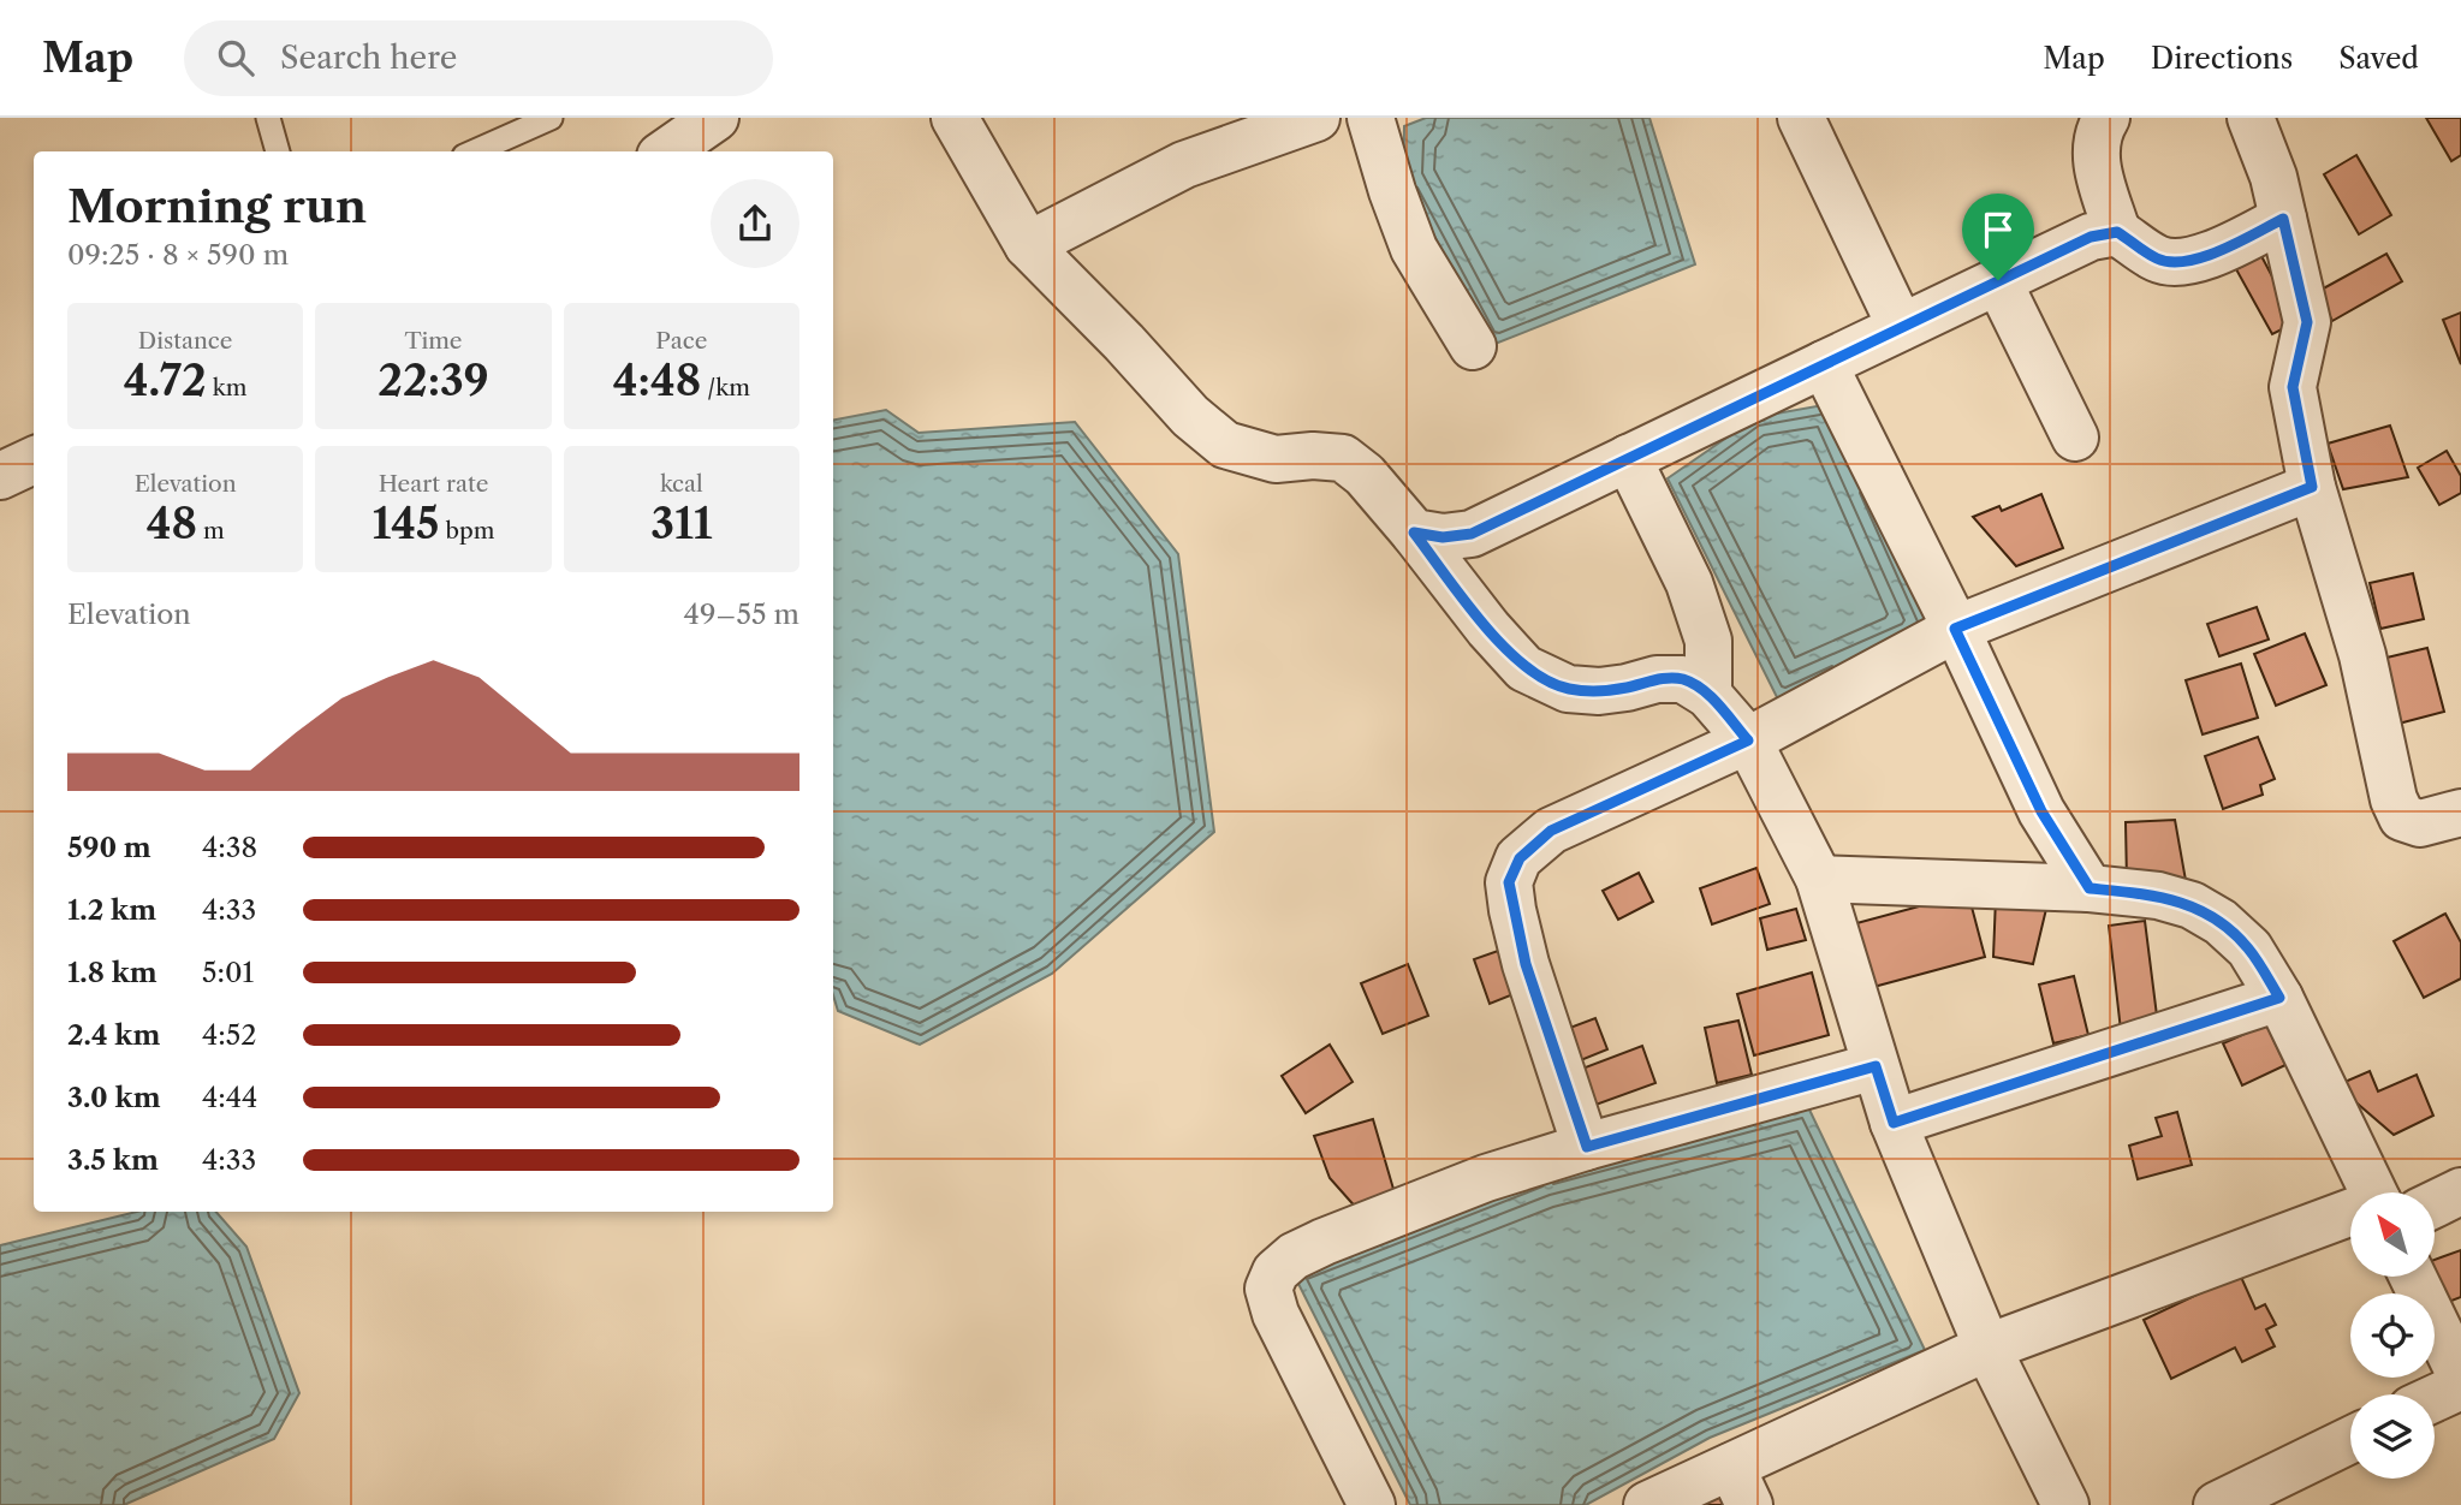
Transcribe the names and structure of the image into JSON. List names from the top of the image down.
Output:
{
  "north": "top left",
  "page": {
    "header": "Map",
    "search": "Search here",
    "nav": ["Map", "Directions", "Saved"],
    "heading": ["Morning run", "09:25 · 8 × 590 m"],
    "stats": [
      ["Distance", "4.72 km"],
      ["Time", "22:39"],
      ["Pace", "4:48 /km"],
      ["Elevation", "48 m"],
      ["Heart rate", "145 bpm"],
      ["kcal", "311"]
    ],
    "chart": ["Elevation", "49–55 m"],
    "list": [
      {
        "name": "590 m",
        "note": "4:38"
      },
      {
        "name": "1.2 km",
        "note": "4:33"
      },
      {
        "name": "1.8 km",
        "note": "5:01"
      },
      {
        "name": "2.4 km",
        "note": "4:52"
      },
      {
        "name": "3.0 km",
        "note": "4:44"
      },
      {
        "name": "3.5 km",
        "note": "4:33"
      }
    ]
  }
}
